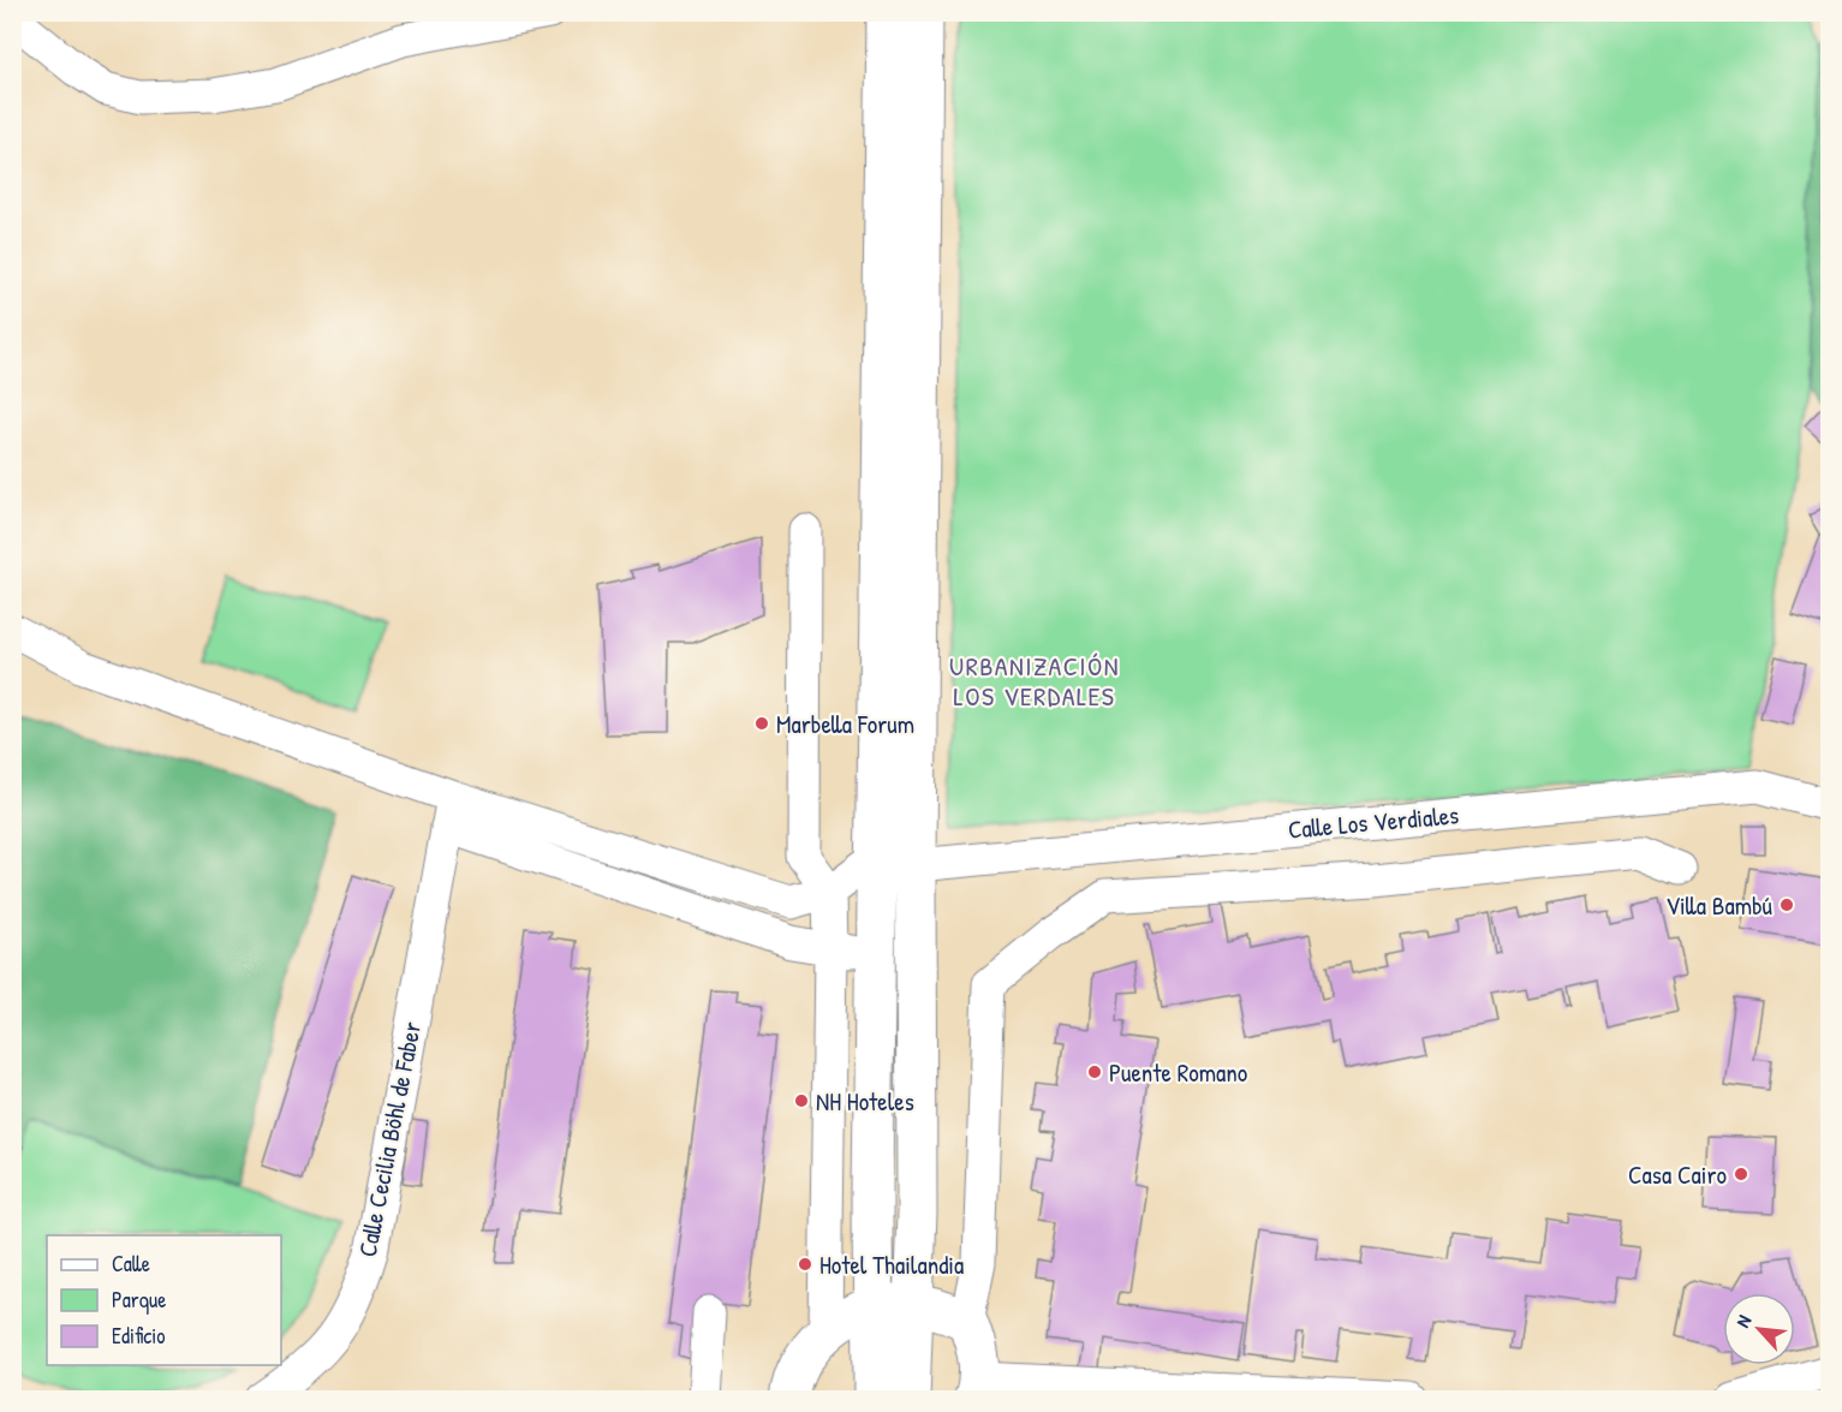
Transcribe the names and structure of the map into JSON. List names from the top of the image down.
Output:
{
  "streets": {
    "street": ["Calle Los Verdiales", "Calle Cecilia Böhl de Faber"]
  },
  "districts": ["URBANIZACIÓN LOS VERDALES"],
  "places": [
    "Marbella Forum",
    "Villa Bambú",
    "Puente Romano",
    "NH Hoteles",
    "Casa Cairo",
    "Hotel Thailandia"
  ],
  "legend": ["Calle", "Parque", "Edificio"],
  "north": "top left"
}
